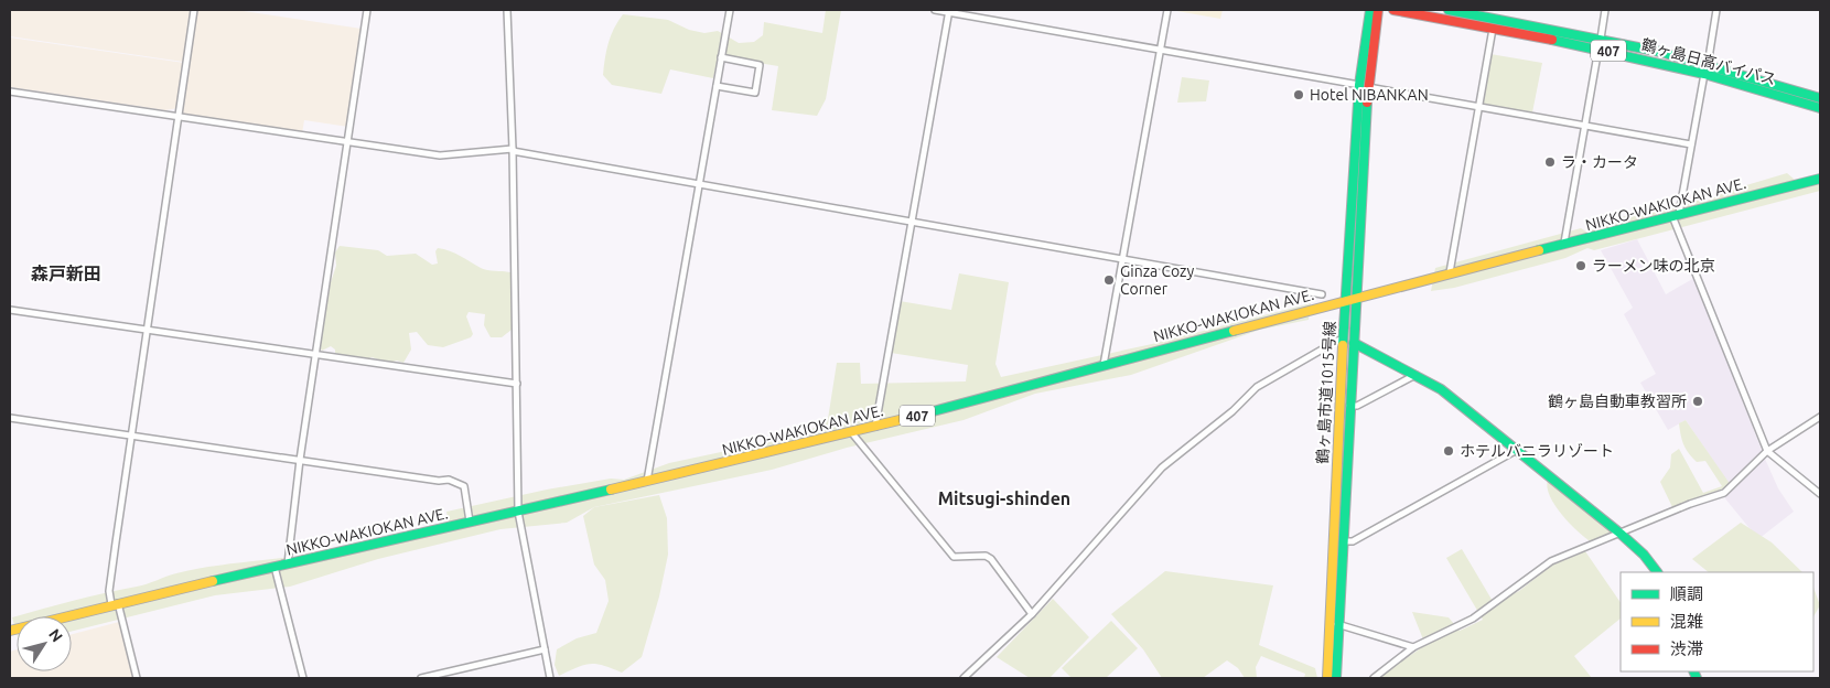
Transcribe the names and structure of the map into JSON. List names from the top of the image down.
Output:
{
  "streets": {
    "main road": [
      "407",
      "鶴ヶ島日高バイパス",
      "NIKKO-WAKIOKAN AVE.",
      "鶴ヶ島市道1015号線"
    ]
  },
  "crossings": [
    ["NIKKO-WAKIOKAN AVE.", "鶴ヶ島市道1015号線"]
  ],
  "districts": ["森戸新田", "Mitsugi-shinden"],
  "places": [
    "Hotel NIBANKAN",
    "ラ・カータ",
    "ラーメン味の北京",
    "Ginza Cozy Corner",
    "鶴ヶ島自動車教習所",
    "ホテルバニラリゾート"
  ],
  "legend": ["順調", "混雑", "渋滞"],
  "north": "top right"
}
